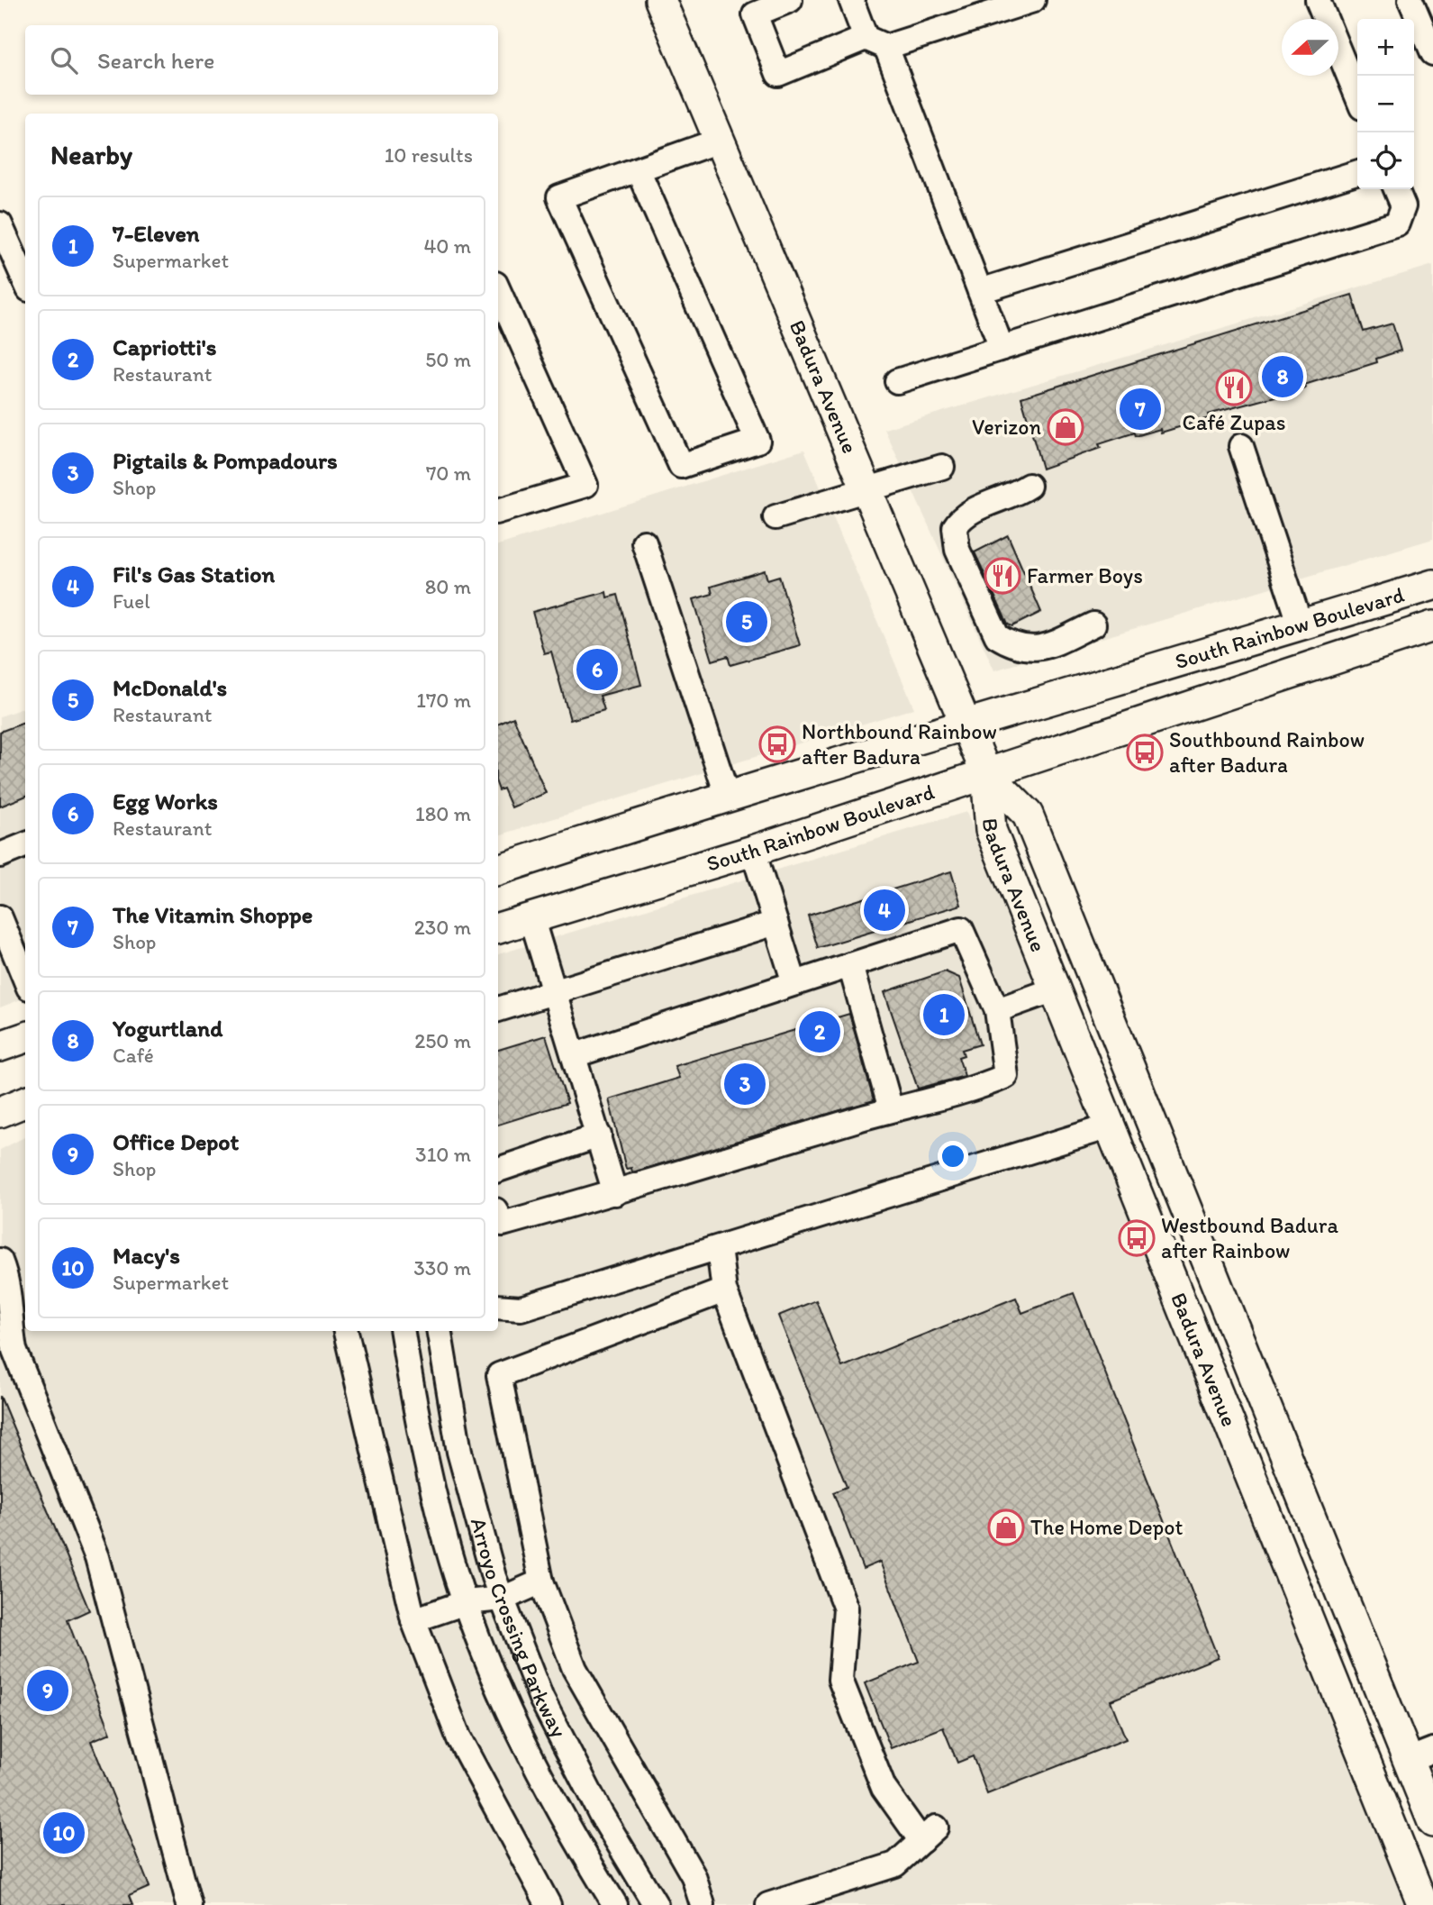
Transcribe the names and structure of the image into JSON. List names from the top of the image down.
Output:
{
  "streets": {
    "main road": ["Badura Avenue", "South Rainbow Boulevard"],
    "street": ["Arroyo Crossing Parkway"]
  },
  "crossings": [
    ["Badura Avenue", "South Rainbow Boulevard"]
  ],
  "places": {
    "restaurant": ["Café Zupas", "Farmer Boys"],
    "shop": ["Verizon", "The Home Depot"],
    "bus stop": ["Northbound Rainbow after Badura", "Southbound Rainbow after Badura", "Westbound Badura after Rainbow"]
  },
  "north": "left",
  "page": {
    "map_buttons": ["+", "−"],
    "search": "Search here",
    "heading": ["Nearby", "10 results"],
    "list": [
      {
        "mark": "1",
        "name": "7-Eleven",
        "note": "Supermarket",
        "value": "40 m"
      },
      {
        "mark": "2",
        "name": "Capriotti's",
        "note": "Restaurant",
        "value": "50 m"
      },
      {
        "mark": "3",
        "name": "Pigtails & Pompadours",
        "note": "Shop",
        "value": "70 m"
      },
      {
        "mark": "4",
        "name": "Fil's Gas Station",
        "note": "Fuel",
        "value": "80 m"
      },
      {
        "mark": "5",
        "name": "McDonald's",
        "note": "Restaurant",
        "value": "170 m"
      },
      {
        "mark": "6",
        "name": "Egg Works",
        "note": "Restaurant",
        "value": "180 m"
      },
      {
        "mark": "7",
        "name": "The Vitamin Shoppe",
        "note": "Shop",
        "value": "230 m"
      },
      {
        "mark": "8",
        "name": "Yogurtland",
        "note": "Café",
        "value": "250 m"
      },
      {
        "mark": "9",
        "name": "Office Depot",
        "note": "Shop",
        "value": "310 m"
      },
      {
        "mark": "10",
        "name": "Macy's",
        "note": "Supermarket",
        "value": "330 m"
      }
    ],
    "pins": [
      "8",
      "7",
      "5",
      "6",
      "4",
      "1",
      "2",
      "3",
      "9",
      "10"
    ]
  }
}
